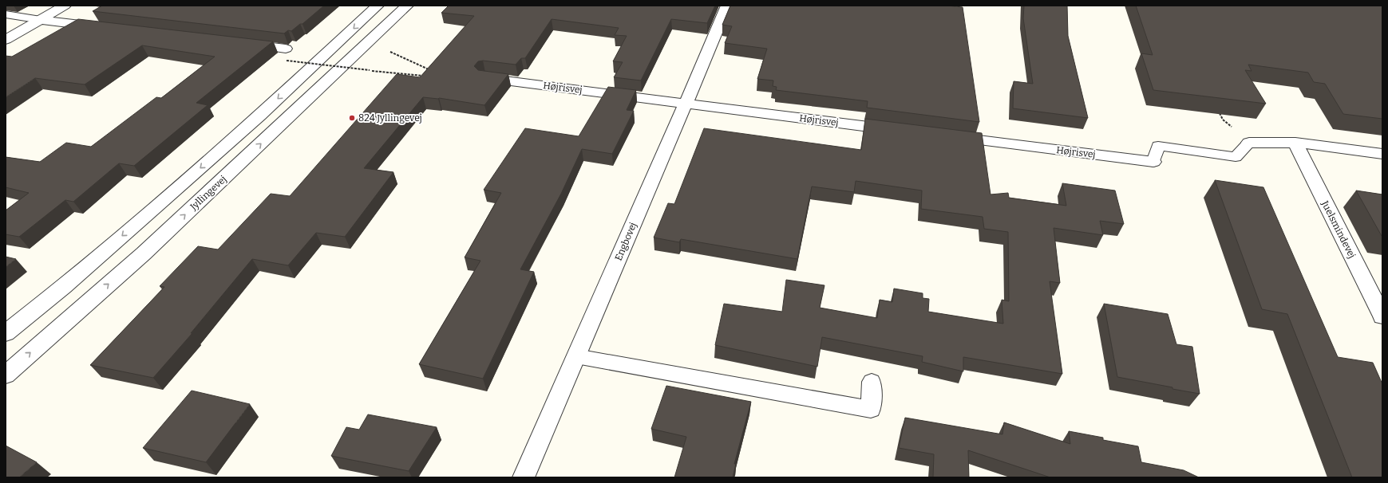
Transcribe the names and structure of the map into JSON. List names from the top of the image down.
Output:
{
  "streets": {
    "street": [
      "Højrisvej",
      "Jyllingevej",
      "Juelsmindevej",
      "Engbovej"
    ]
  },
  "crossings": [
    ["Højrisvej", "Engbovej"]
  ],
  "places": ["824 Jyllingevej"]
}
